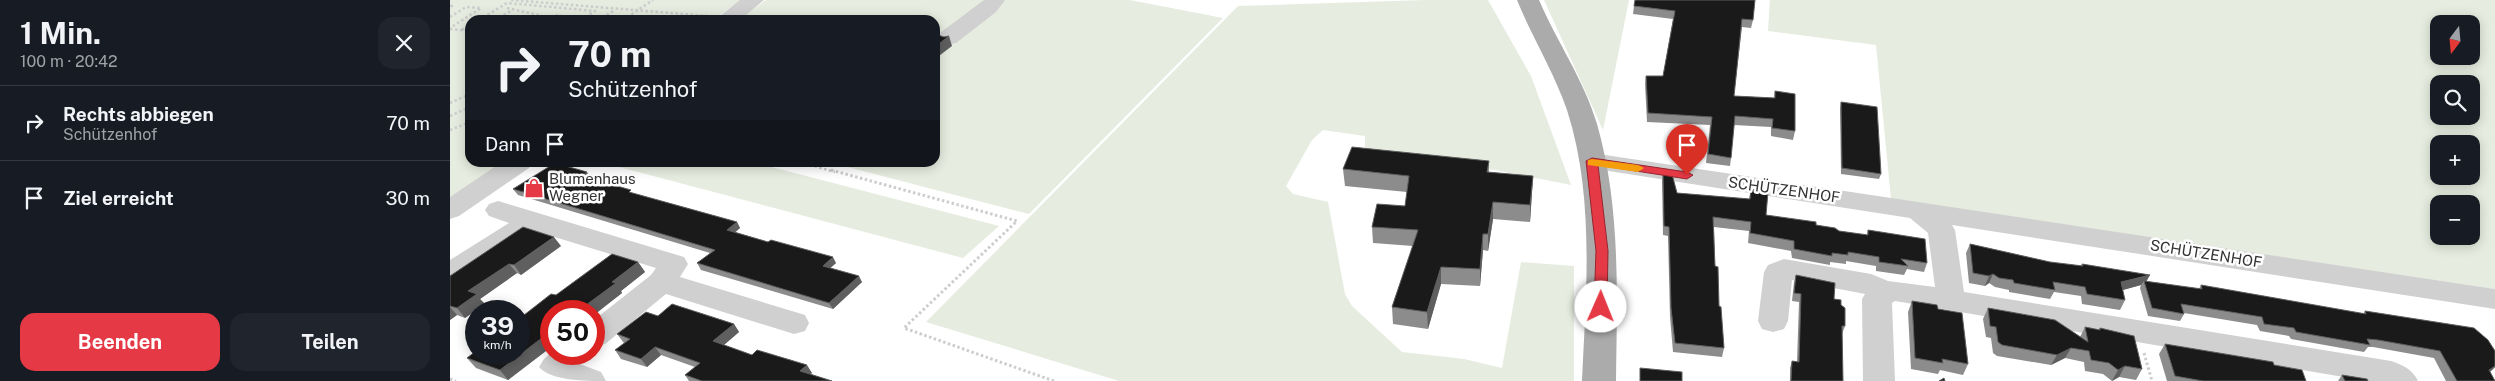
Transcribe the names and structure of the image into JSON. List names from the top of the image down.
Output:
{
  "streets": {
    "street": ["SCHÜTZENHOF"]
  },
  "places": {
    "shop": ["Blumenhaus Wegner"]
  },
  "north": "bottom",
  "page": {
    "heading": ["1 Min.", "100 m · 20:42"],
    "map_buttons": ["+", "−"],
    "turn": ["70 m", "Schützenhof"],
    "list": [
      {
        "name": "Rechts abbiegen",
        "note": "Schützenhof",
        "value": "70 m"
      },
      {
        "name": "Ziel erreicht",
        "value": "30 m"
      }
    ],
    "then": "Dann",
    "speed": "39 km/h",
    "limit": "50",
    "buttons": ["Beenden", "Teilen"]
  }
}
